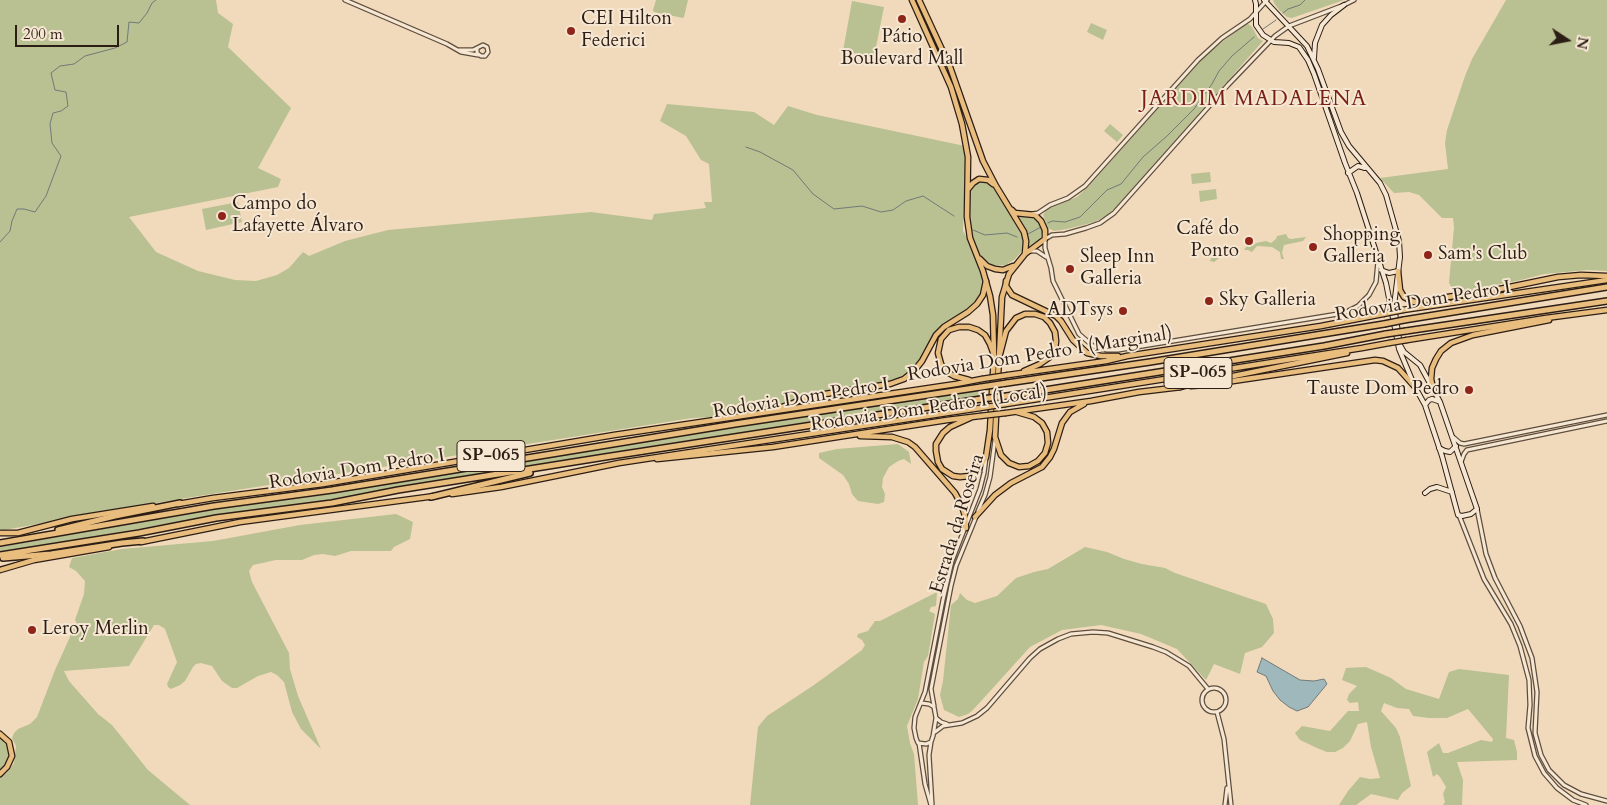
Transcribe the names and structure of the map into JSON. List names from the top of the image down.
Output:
{
  "streets": {
    "highway": ["Rodovia Dom Pedro I", "SP-065"],
    "main road": ["Rodovia Dom Pedro I (Marginal)", "Rodovia Dom Pedro I (Local)"],
    "street": ["Estrada da Roseira"]
  },
  "crossings": [
    ["Rodovia Dom Pedro I", "Rodovia Dom Pedro I (Marginal)"],
    ["SP-065", "Rodovia Dom Pedro I (Local)"]
  ],
  "districts": ["JARDIM MADALENA"],
  "places": [
    "Pátio Boulevard Mall",
    "CEI Hilton Federici",
    "Campo do Lafayette Álvaro",
    "Café do Ponto",
    "Shopping Galleria",
    "Sam's Club",
    "Sleep Inn Galleria",
    "Sky Galleria",
    "ADTsys",
    "Tauste Dom Pedro",
    "Leroy Merlin"
  ],
  "scale_bar": "200 m",
  "north": "right"
}
